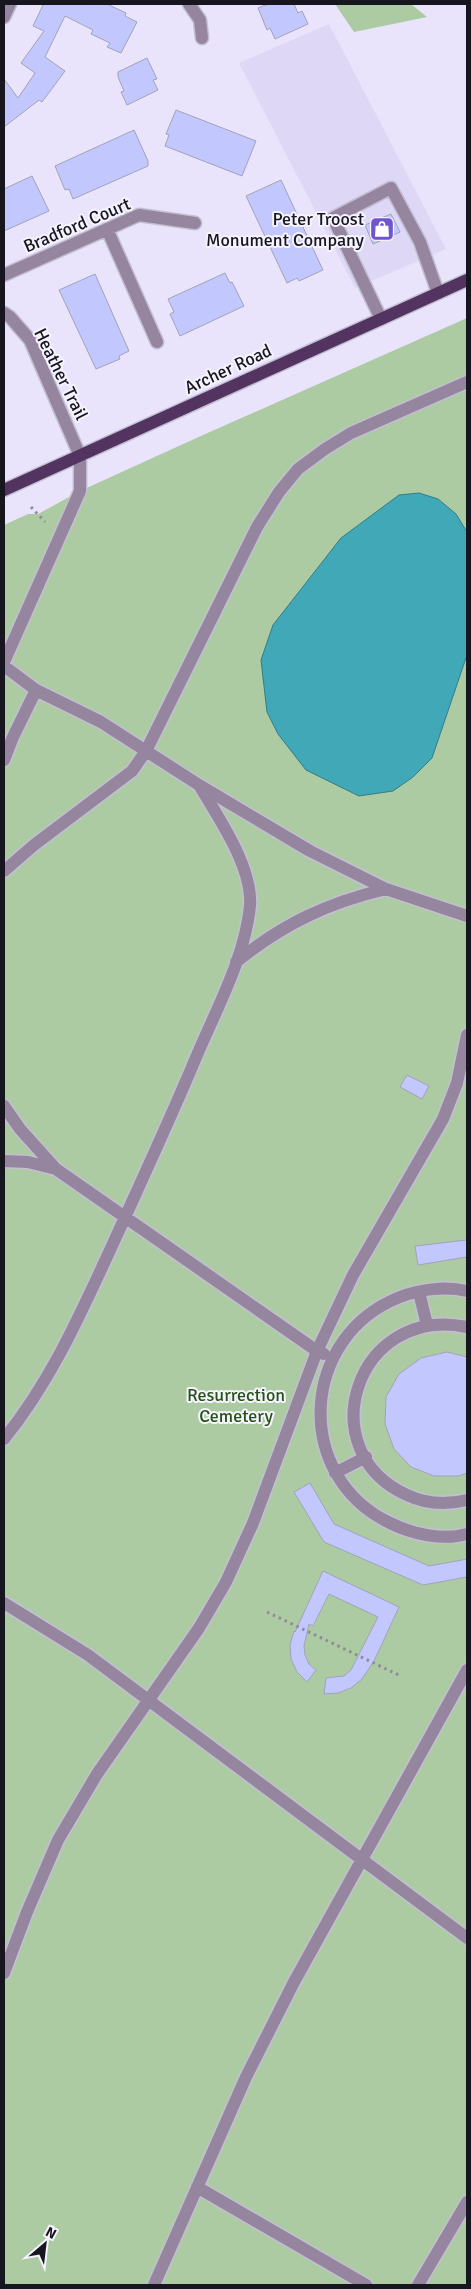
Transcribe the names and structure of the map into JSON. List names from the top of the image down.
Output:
{
  "streets": {
    "main road": ["Archer Road"],
    "street": ["Bradford Court", "Heather Trail"]
  },
  "crossings": [
    ["Archer Road", "Heather Trail"]
  ],
  "parks": ["Resurrection Cemetery"],
  "places": {
    "shop": ["Peter Troost Monument Company"]
  },
  "north": "top right"
}
